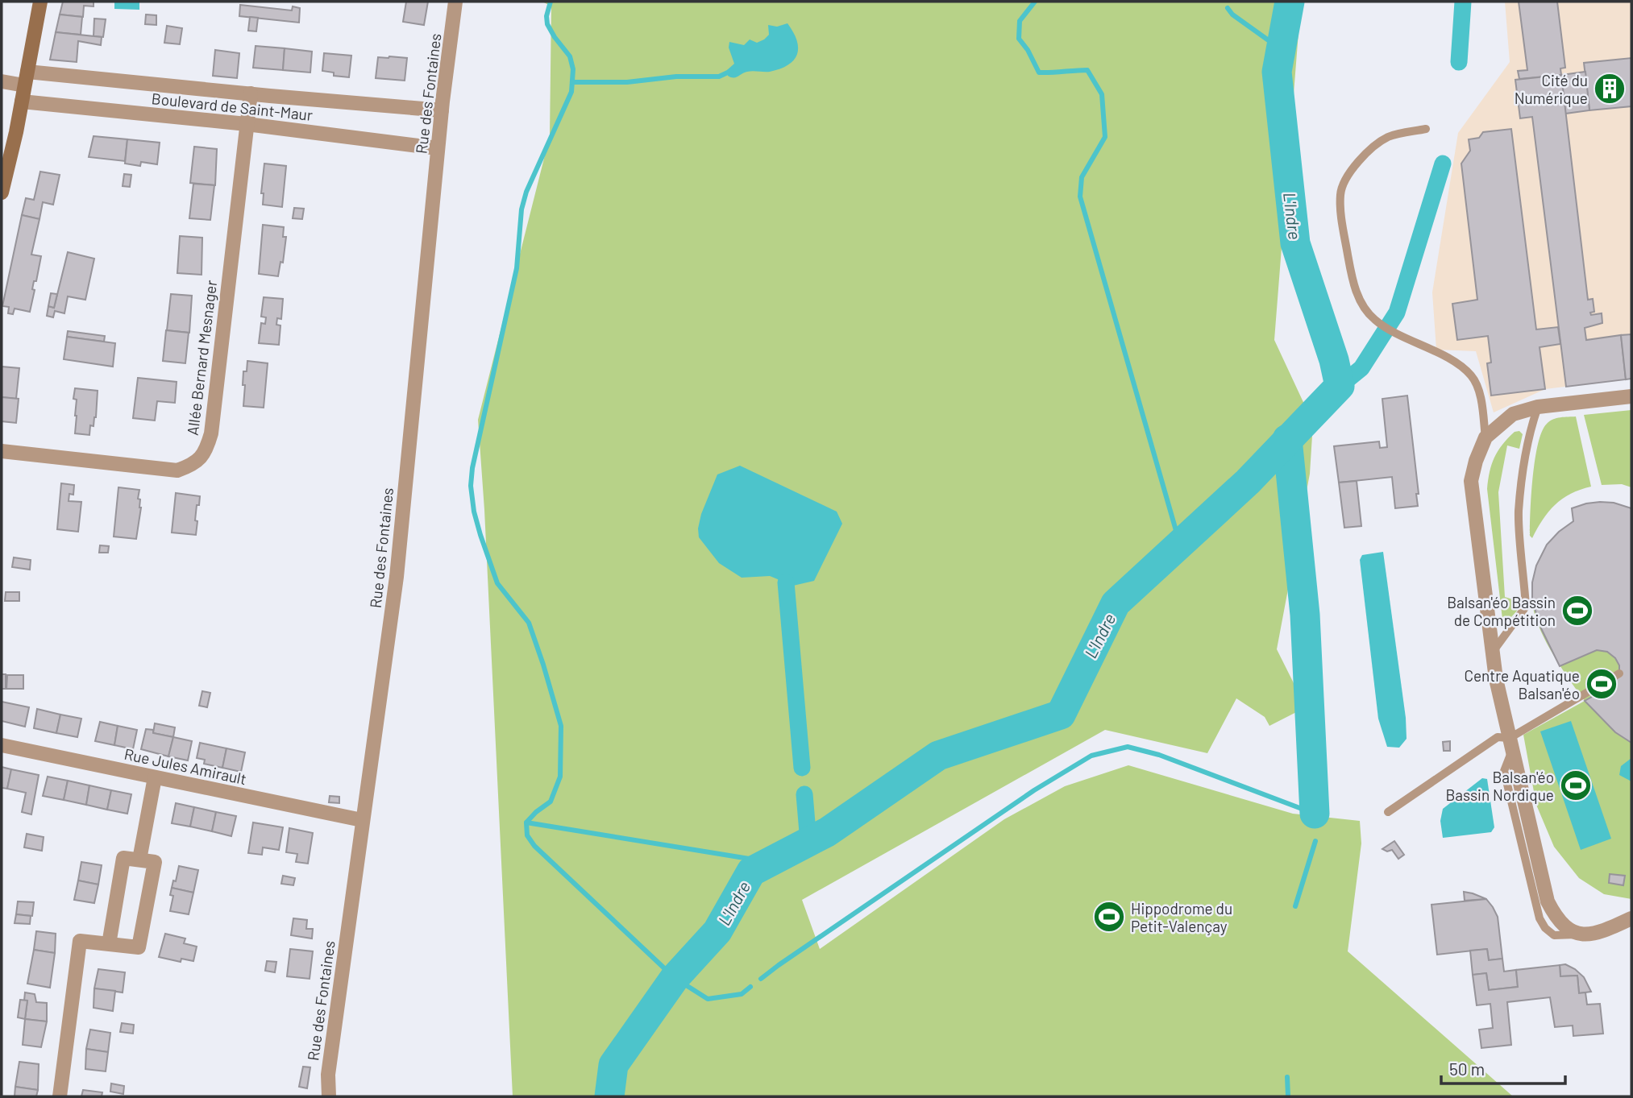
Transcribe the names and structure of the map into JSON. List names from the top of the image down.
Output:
{
  "streets": {
    "street": [
      "Rue des Fontaines",
      "Boulevard de Saint-Maur",
      "Allée Bernard Mesnager",
      "Rue Jules Amirault"
    ]
  },
  "crossings": [
    ["Rue des Fontaines", "Boulevard de Saint-Maur"],
    ["Rue des Fontaines", "Rue Jules Amirault"],
    ["Boulevard de Saint-Maur", "Allée Bernard Mesnager"]
  ],
  "water": ["L'Indre"],
  "places": {
    "building": ["Cité du Numérique"],
    "sports": [
      "Balsan'éo Bassin de Compétition",
      "Centre Aquatique Balsan'éo",
      "Balsan'éo Bassin Nordique",
      "Hippodrome du Petit-Valençay"
    ]
  },
  "scale_bar": "50 m"
}
